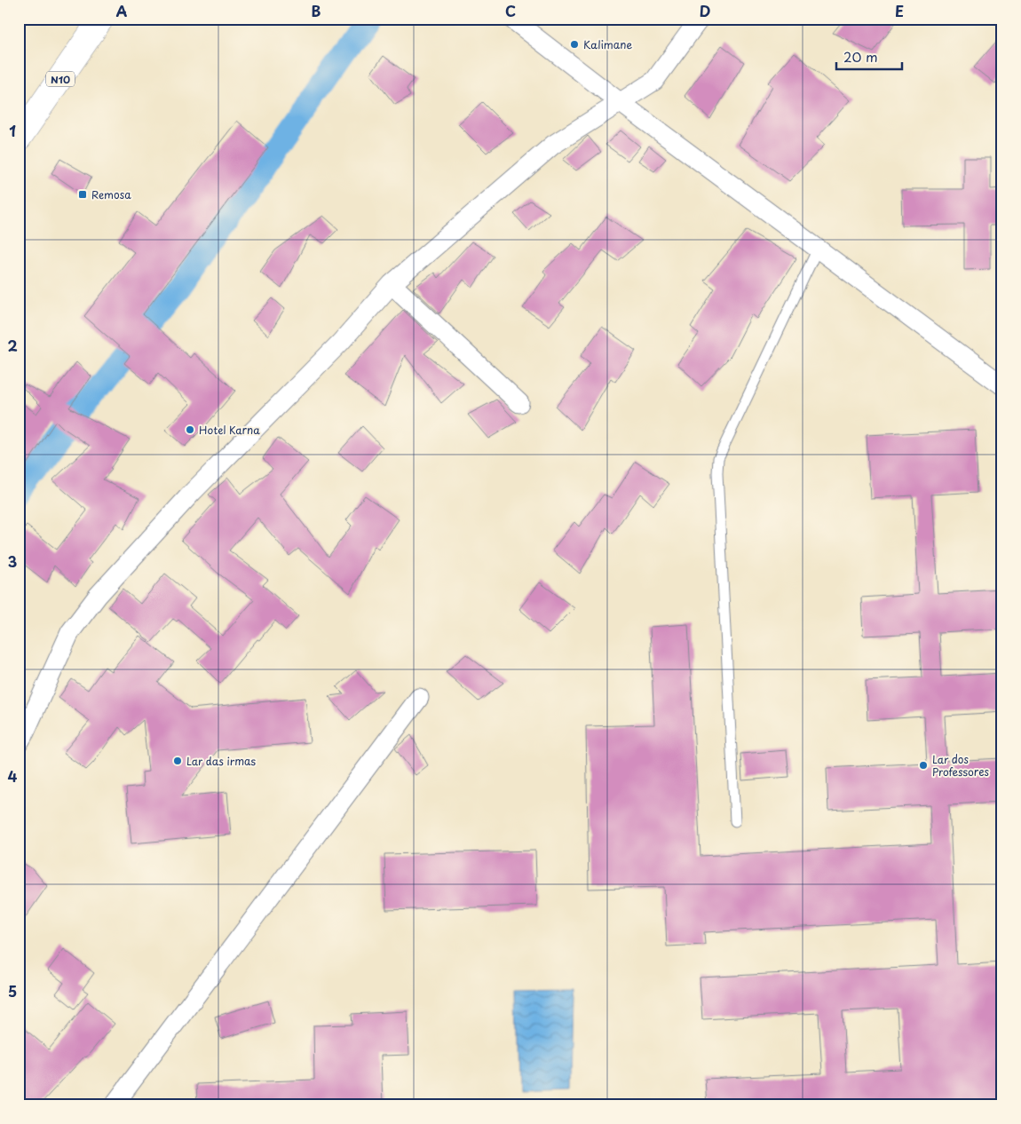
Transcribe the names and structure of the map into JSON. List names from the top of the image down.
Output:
{
  "streets": {
    "main road": ["N10"]
  },
  "places": {
    "other": [
      "Kalimane",
      "Hotel Karna",
      "Lar das irmas",
      "Lar dos Professores"
    ],
    "transit": ["Remosa"]
  },
  "scale_bar": "20 m",
  "grid": {
    "columns": [
      "A",
      "B",
      "C",
      "D",
      "E"
    ],
    "rows": [
      "1",
      "2",
      "3",
      "4",
      "5"
    ]
  }
}
